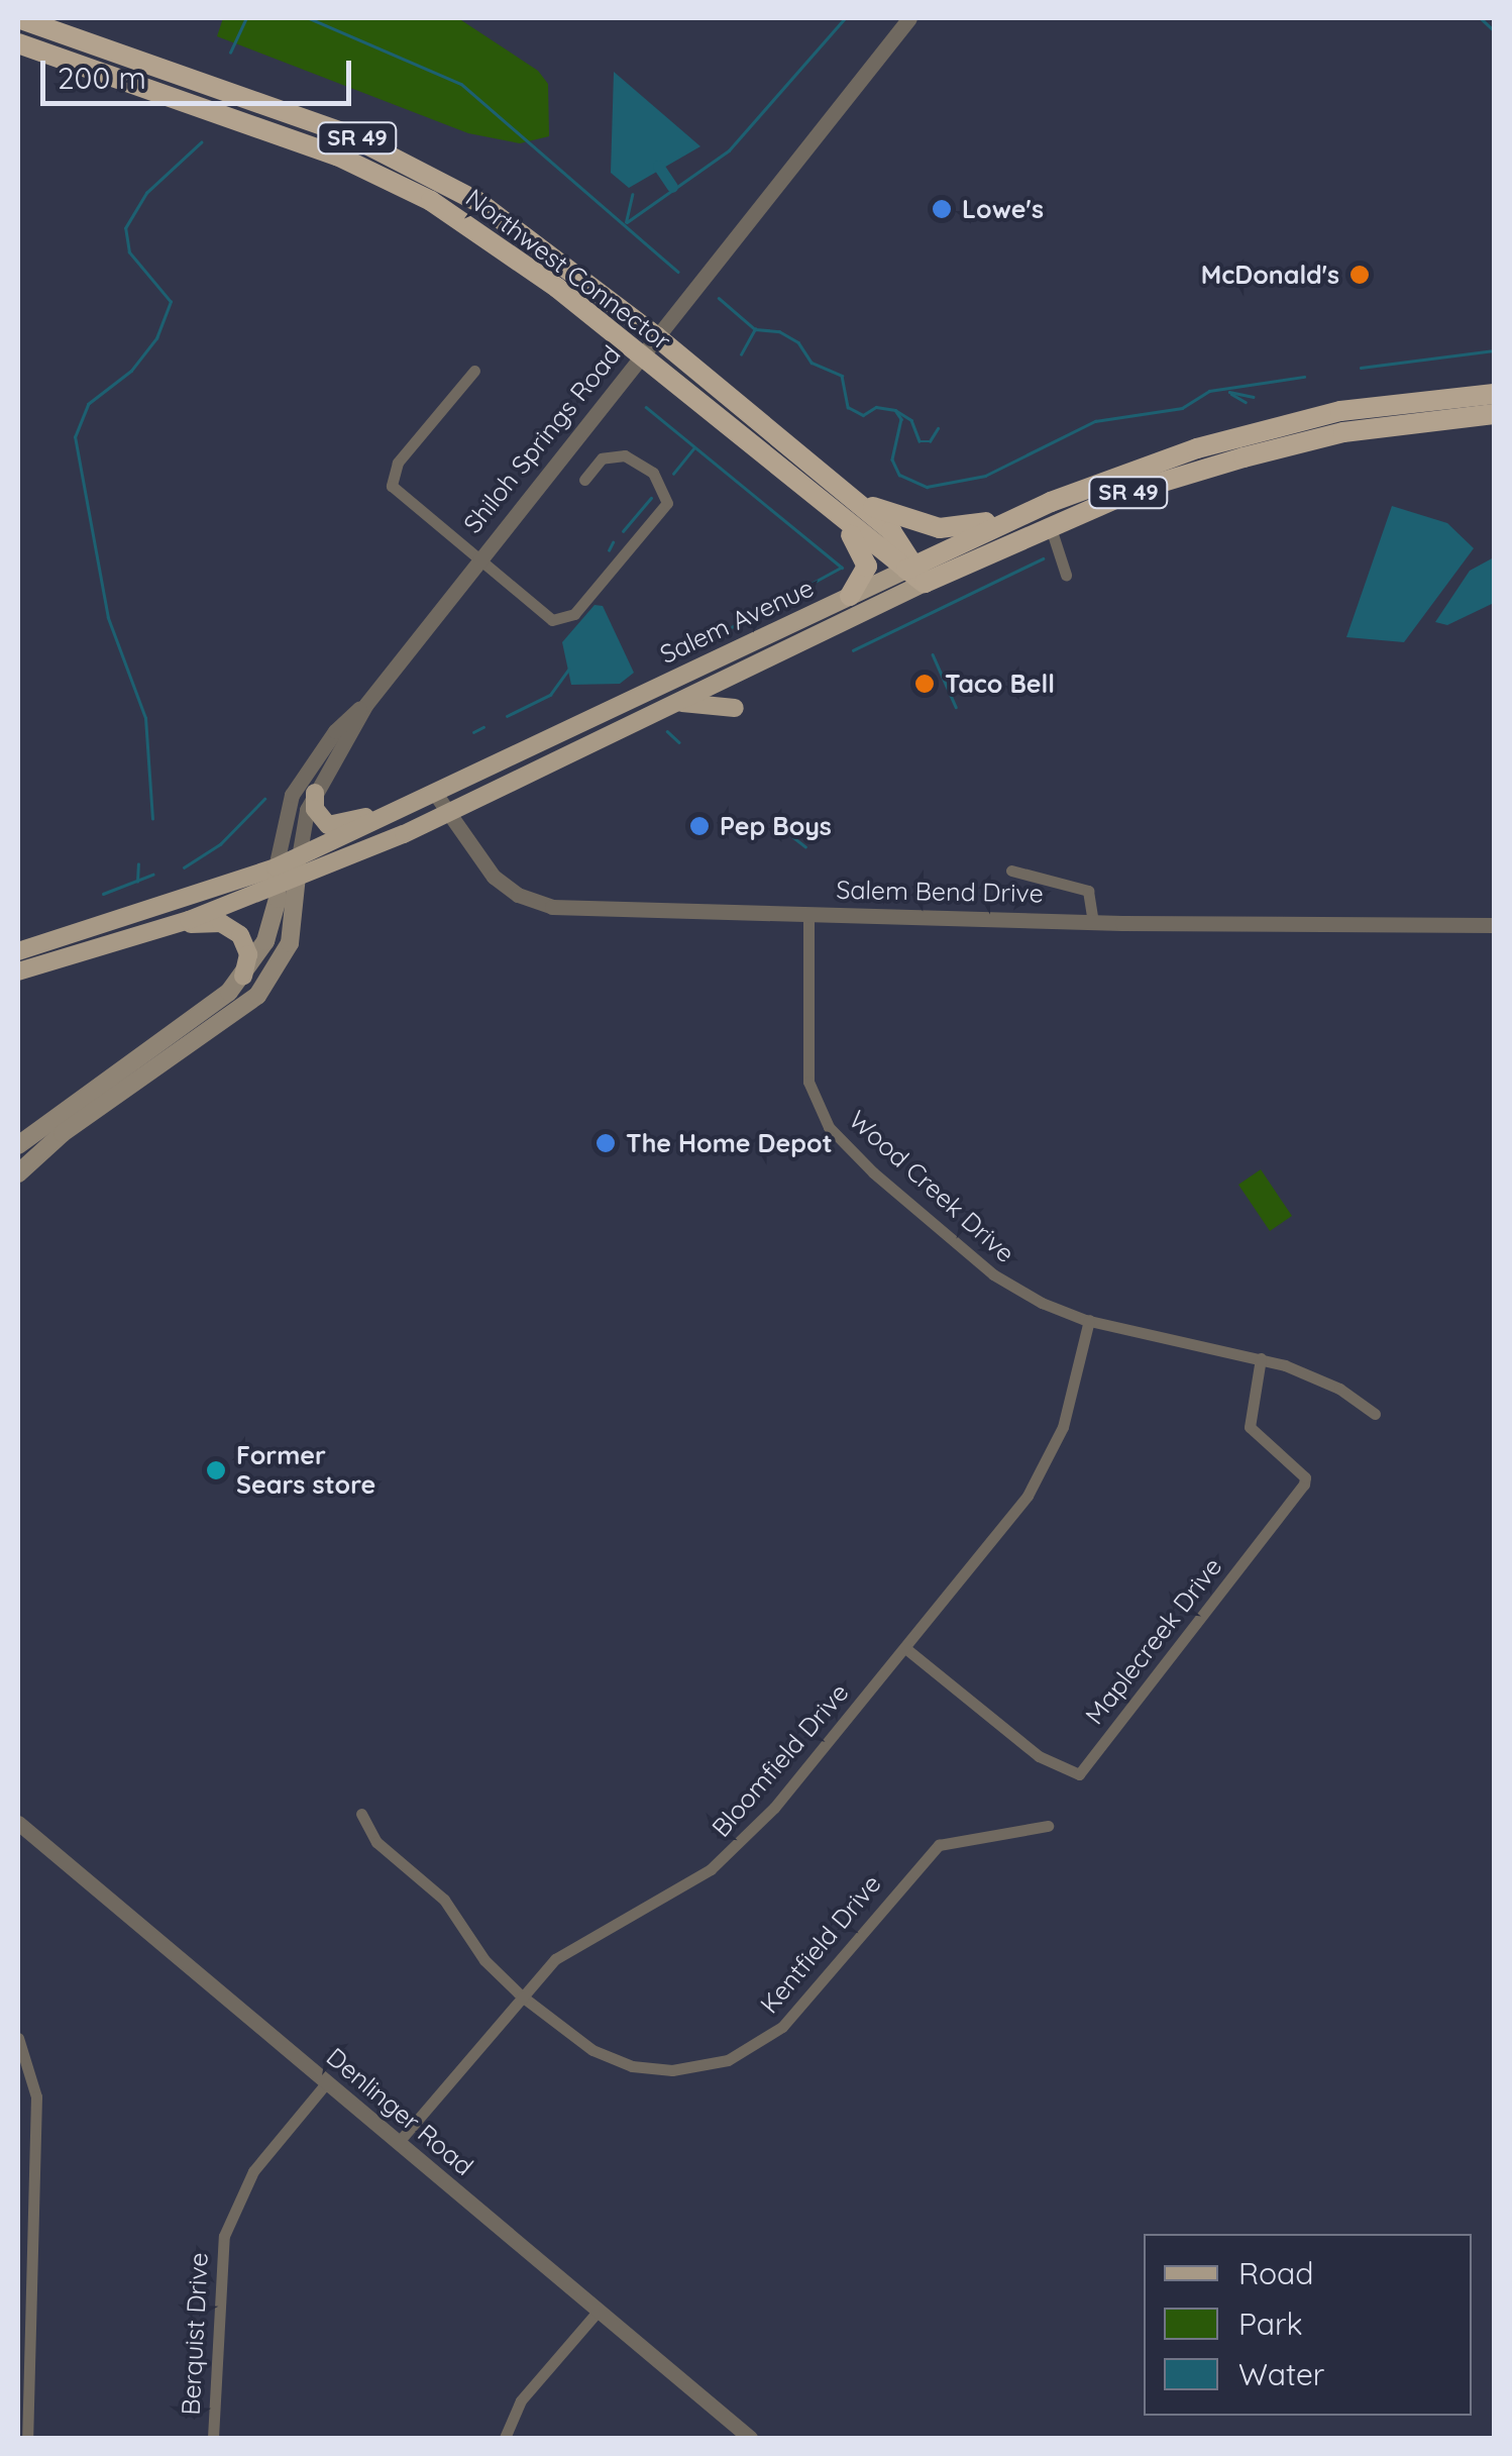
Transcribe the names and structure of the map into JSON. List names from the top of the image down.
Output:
{
  "streets": {
    "highway": ["SR 49", "Northwest Connector", "Salem Avenue"],
    "main road": ["Shiloh Springs Road"],
    "street": [
      "Salem Bend Drive",
      "Wood Creek Drive",
      "Maplecreek Drive",
      "Bloomfield Drive",
      "Kentfield Drive",
      "Denlinger Road",
      "Berquist Drive"
    ]
  },
  "crossings": [
    ["SR 49", "Northwest Connector"],
    ["SR 49", "Salem Avenue"],
    ["Northwest Connector", "Shiloh Springs Road"],
    ["Northwest Connector", "Salem Avenue"],
    ["Shiloh Springs Road", "Salem Avenue"],
    ["Salem Avenue", "Salem Bend Drive"],
    ["Salem Bend Drive", "Wood Creek Drive"],
    ["Wood Creek Drive", "Maplecreek Drive"],
    ["Wood Creek Drive", "Bloomfield Drive"],
    ["Maplecreek Drive", "Bloomfield Drive"],
    ["Bloomfield Drive", "Kentfield Drive"],
    ["Bloomfield Drive", "Denlinger Road"],
    ["Denlinger Road", "Berquist Drive"]
  ],
  "places": [
    "Lowe's",
    "McDonald's",
    "Taco Bell",
    "Pep Boys",
    "The Home Depot",
    "Former Sears store"
  ],
  "legend": ["Road", "Park", "Water"],
  "scale_bar": "200 m"
}
